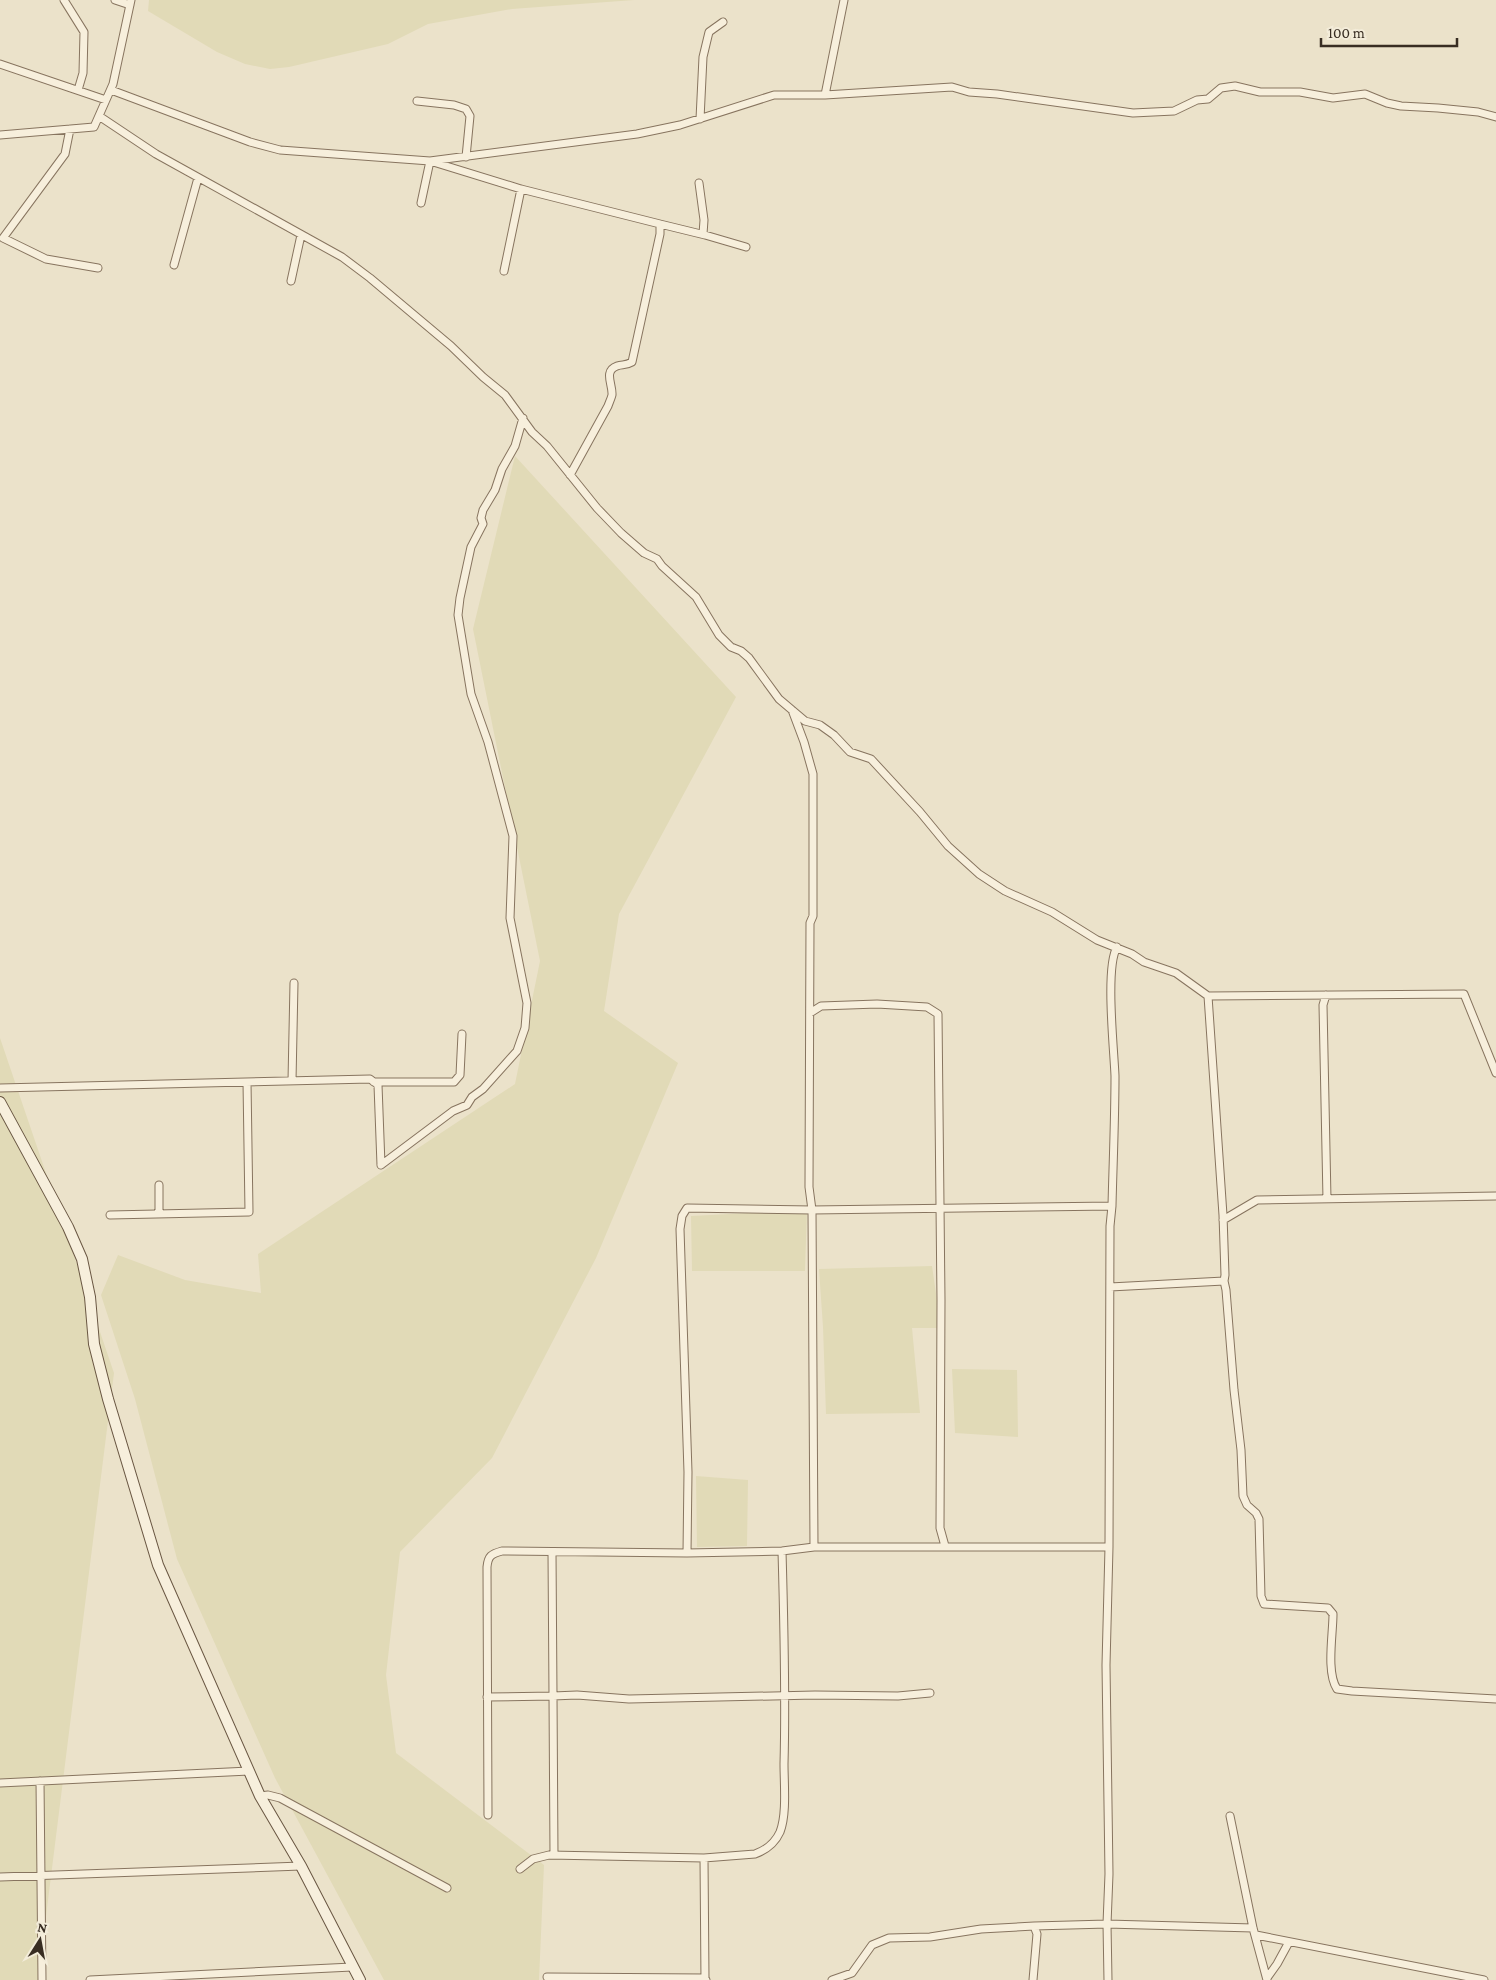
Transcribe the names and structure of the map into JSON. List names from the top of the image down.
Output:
{
  "scale_bar": "100 m",
  "north": "top"
}
